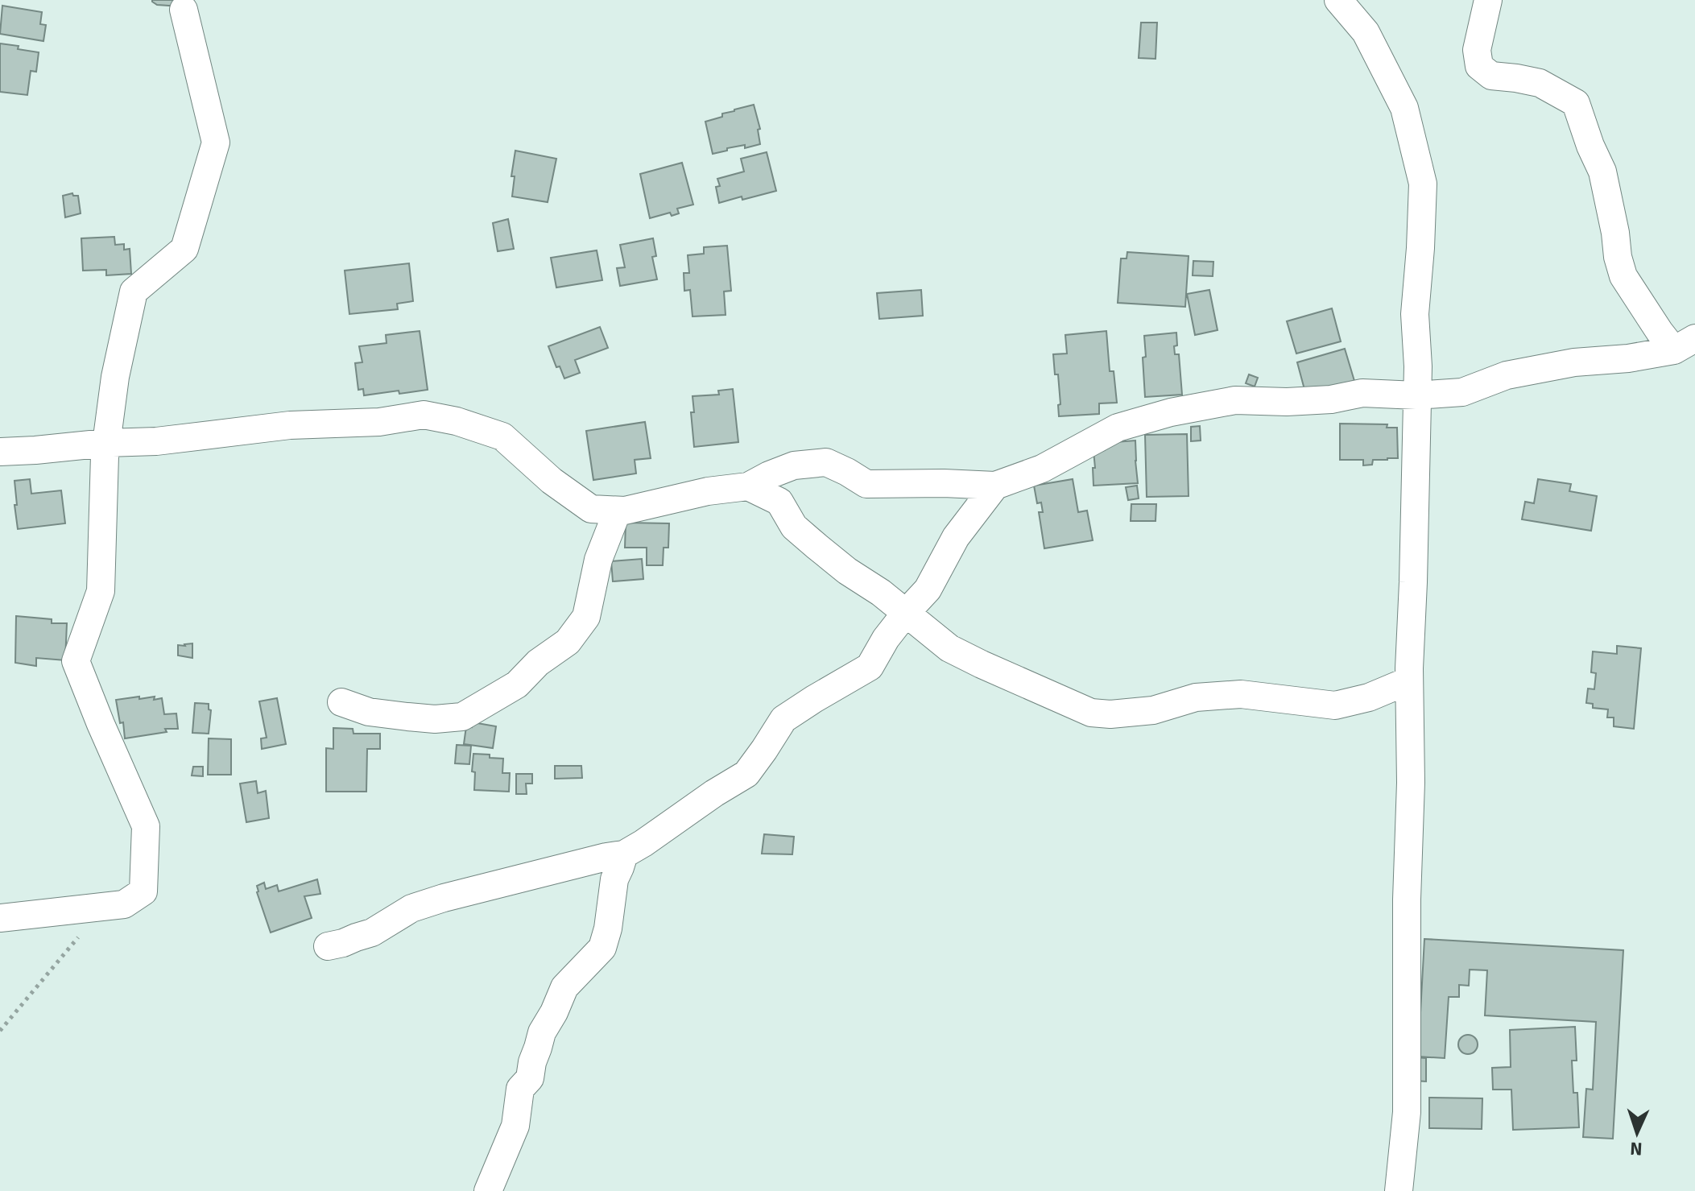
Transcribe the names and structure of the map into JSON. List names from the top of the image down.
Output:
{
  "north": "bottom"
}
